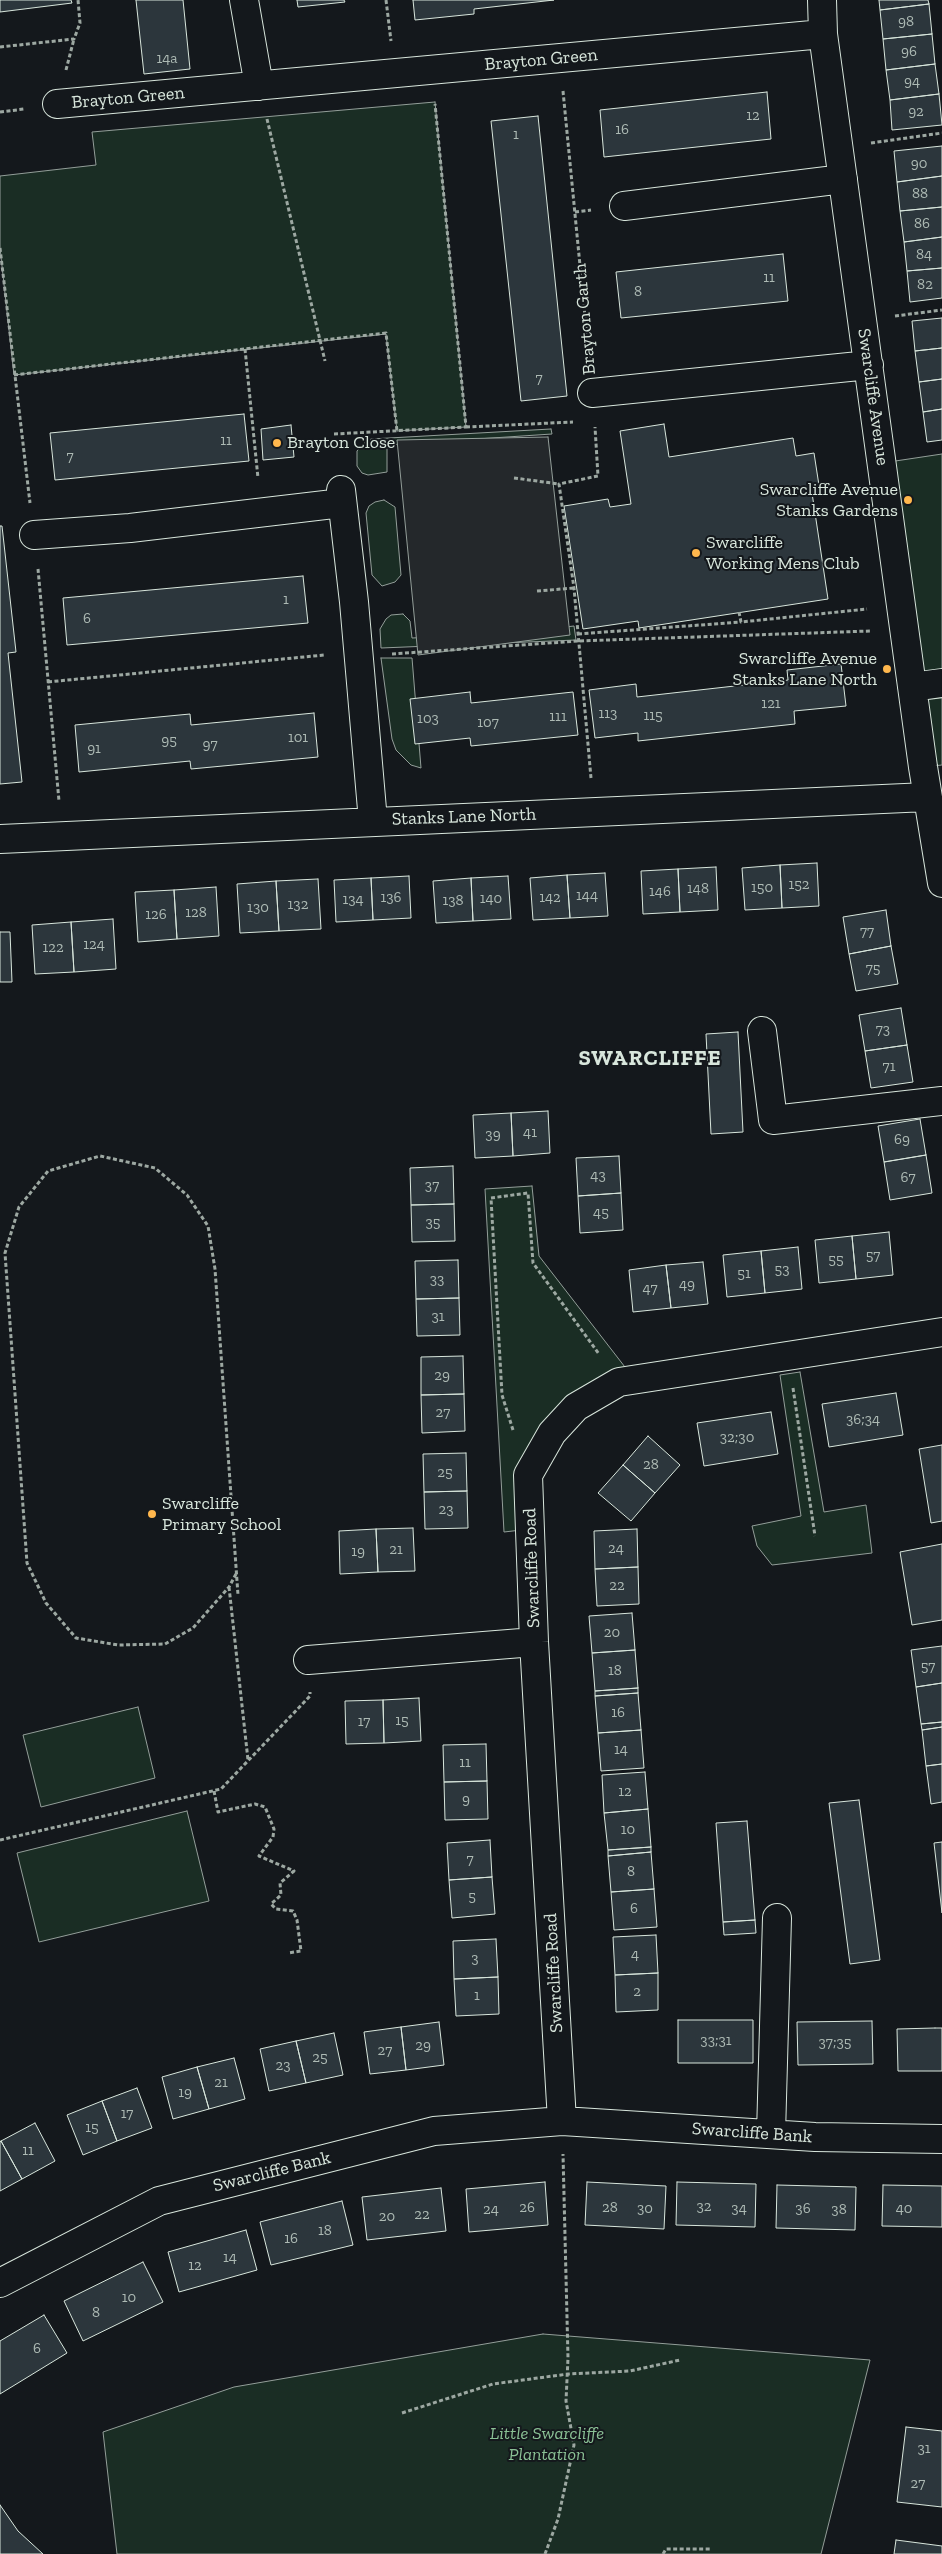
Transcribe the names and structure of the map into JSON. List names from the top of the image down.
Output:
{
  "streets": {
    "street": [
      "Brayton Green",
      "Brayton Garth",
      "Swarcliffe Avenue",
      "Stanks Lane North",
      "Swarcliffe Road",
      "Swarcliffe Bank"
    ]
  },
  "crossings": [
    ["Brayton Green", "Brayton Garth"],
    ["Brayton Green", "Swarcliffe Avenue"],
    ["Brayton Garth", "Swarcliffe Avenue"],
    ["Swarcliffe Avenue", "Stanks Lane North"],
    ["Swarcliffe Road", "Swarcliffe Bank"]
  ],
  "districts": ["SWARCLIFFE"],
  "parks": ["Little Swarcliffe Plantation"],
  "places": [
    "Brayton Close",
    "Swarcliffe Avenue Stanks Gardens",
    "Swarcliffe Working Mens Club",
    "Swarcliffe Avenue Stanks Lane North",
    "Swarcliffe Primary School"
  ],
  "house_numbers": [
    "98",
    "96",
    "14a",
    "94",
    "92",
    "12",
    "16",
    "1",
    "90",
    "88",
    "86",
    "84",
    "11",
    "82",
    "8",
    "7",
    "11",
    "7",
    "1",
    "6",
    "121",
    "113",
    "115",
    "111",
    "103",
    "107",
    "101",
    "95",
    "97",
    "91",
    "152",
    "150",
    "148",
    "146",
    "144",
    "136",
    "142",
    "140",
    "134",
    "138",
    "132",
    "130",
    "128",
    "126",
    "77",
    "124",
    "122",
    "75",
    "73",
    "71",
    "41",
    "39",
    "69",
    "43",
    "67",
    "37",
    "45",
    "35",
    "57",
    "55",
    "53",
    "51",
    "33",
    "49",
    "47",
    "31",
    "29",
    "27",
    "36;34",
    "32;30",
    "28",
    "25",
    "23",
    "24",
    "21",
    "19",
    "22",
    "20",
    "57",
    "18",
    "16",
    "15",
    "17",
    "14",
    "11",
    "12",
    "9",
    "10",
    "7",
    "8",
    "5",
    "6",
    "4",
    "3",
    "2",
    "1",
    "33;31",
    "37;35",
    "29",
    "27",
    "25",
    "23",
    "21",
    "19",
    "17",
    "15",
    "11",
    "32",
    "26",
    "28",
    "30",
    "34",
    "36",
    "40",
    "24",
    "38",
    "22",
    "20",
    "18",
    "16",
    "14",
    "12",
    "10",
    "8",
    "6",
    "31",
    "27"
  ]
}
